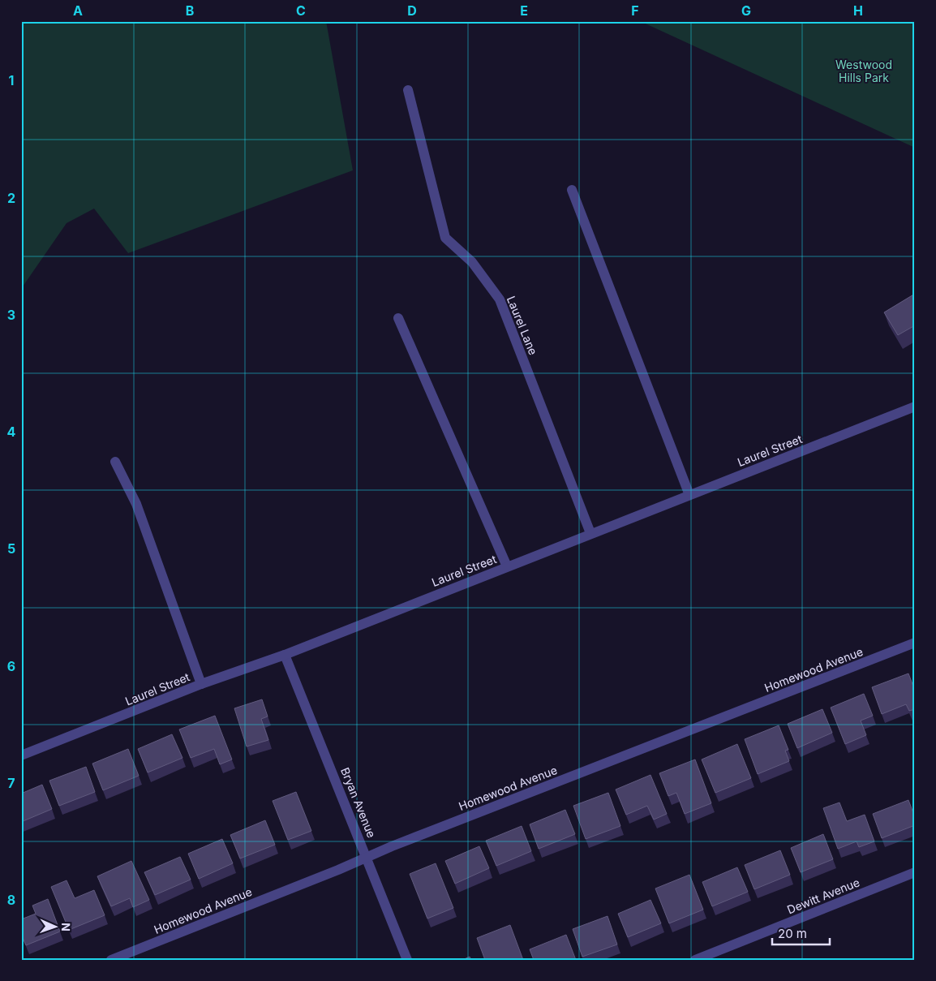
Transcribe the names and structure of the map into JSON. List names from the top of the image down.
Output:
{
  "streets": {
    "street": [
      "Laurel Lane",
      "Laurel Street",
      "Homewood Avenue",
      "Bryan Avenue",
      "Dewitt Avenue"
    ]
  },
  "crossings": [
    ["Laurel Lane", "Laurel Street"],
    ["Laurel Street", "Bryan Avenue"],
    ["Homewood Avenue", "Bryan Avenue"]
  ],
  "parks": ["Westwood Hills Park"],
  "scale_bar": "20 m",
  "north": "right",
  "grid": {
    "columns": [
      "A",
      "B",
      "C",
      "D",
      "E",
      "F",
      "G",
      "H"
    ],
    "rows": [
      "1",
      "2",
      "3",
      "4",
      "5",
      "6",
      "7",
      "8"
    ]
  }
}
